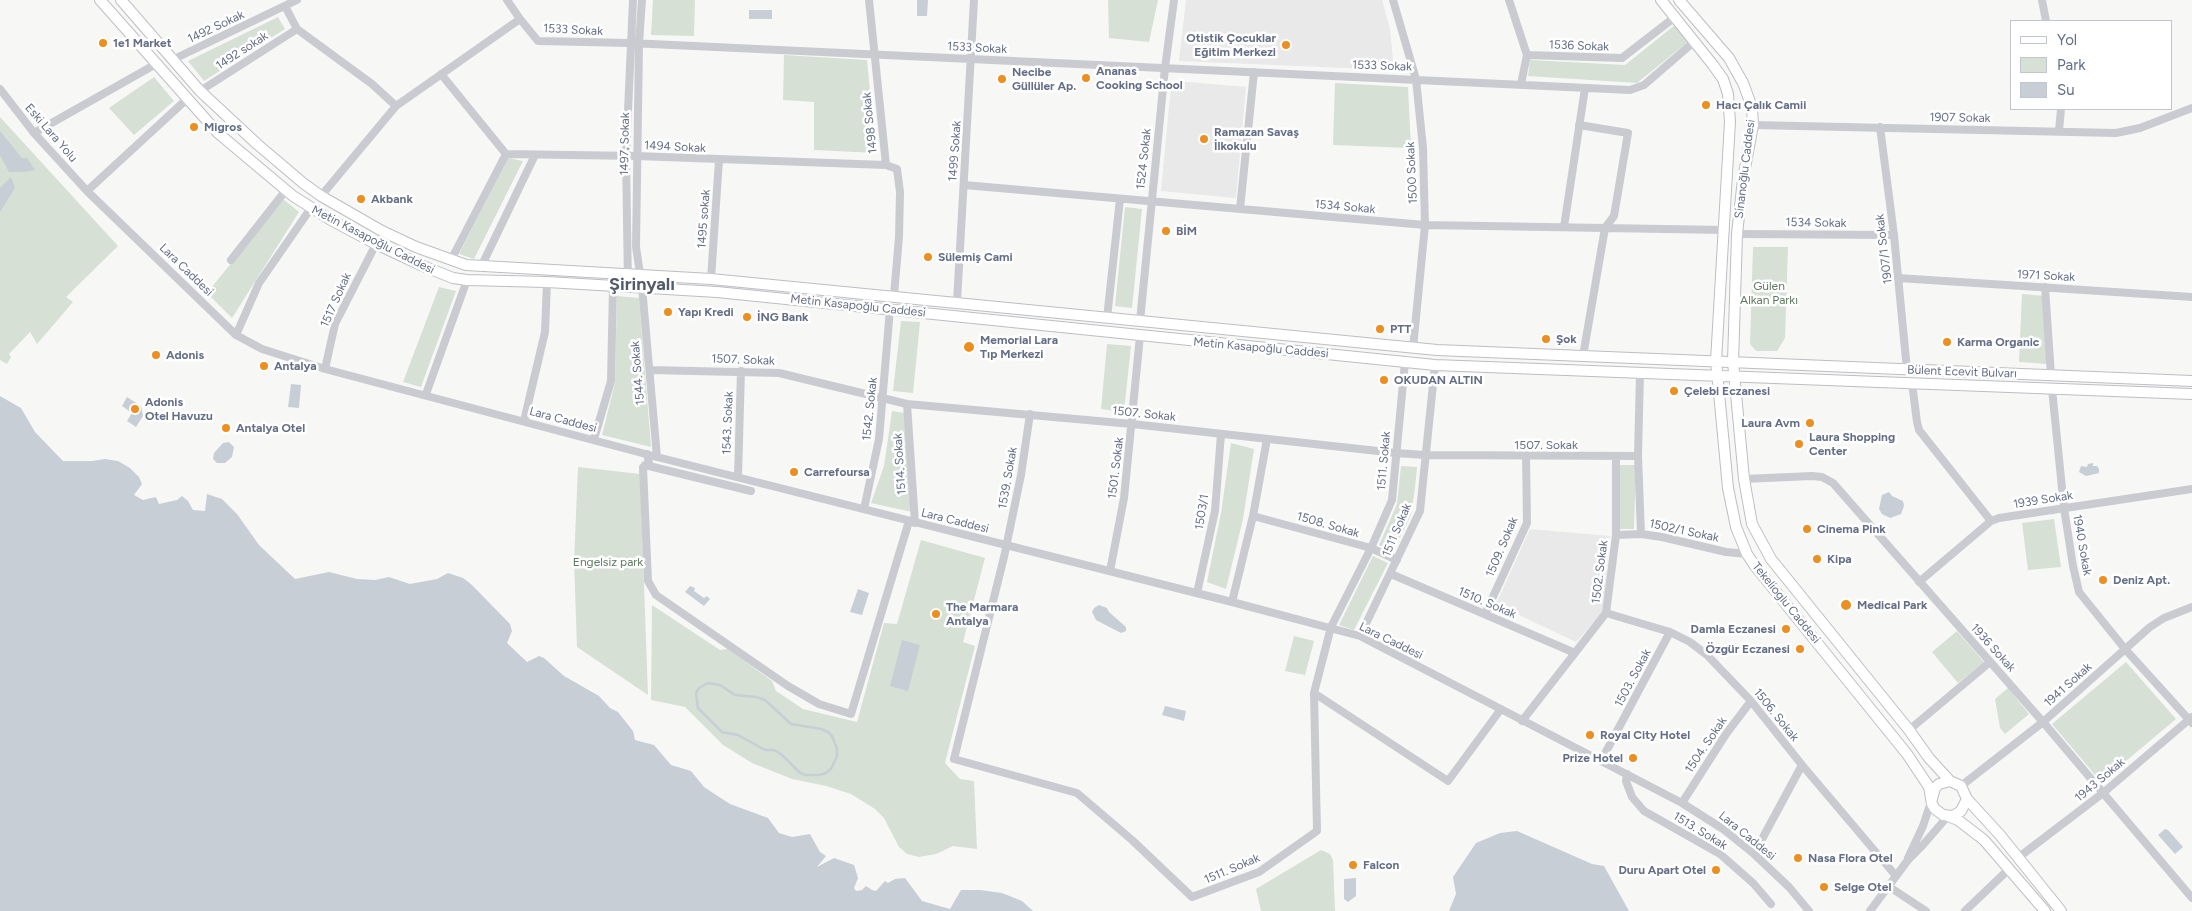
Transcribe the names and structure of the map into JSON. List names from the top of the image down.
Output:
{
  "streets": {
    "main road": [
      "Si̇nanoğlu Caddesi",
      "Metin Kasapoğlu Caddesi",
      "Bülent Ecevit Bulvarı",
      "Tekelioglu Caddesi"
    ],
    "street": [
      "1492 Sokak",
      "1533 Sokak",
      "1536 Sokak",
      "1492 sokak",
      "1907 Sokak",
      "1498 Sokak",
      "Eski Lara Yolu",
      "1497. Sokak",
      "1494 Sokak",
      "1499 Sokak",
      "1524 Sokak",
      "1500 Sokak",
      "1534 Sokak",
      "1495 sokak",
      "1907/1 Sokak",
      "Lara Caddesi",
      "1971 Sokak",
      "1517 Sokak",
      "1507. Sokak",
      "1544. Sokak",
      "1542. Sokak",
      "1543. Sokak",
      "1511. Sokak",
      "1514. Sokak",
      "1501. Sokak",
      "1539. Sokak",
      "1939 Sokak",
      "1503/1",
      "1508. Sokak",
      "1511 Sokak",
      "1502/1 Sokak",
      "1940 Sokak",
      "1509. Sokak",
      "1502. Sokak",
      "1510. Sokak",
      "1936 Sokak",
      "1503. Sokak",
      "1941 Sokak",
      "1506. Sokak",
      "1504. Sokak",
      "1943 Sokak",
      "1513. Sokak"
    ]
  },
  "crossings": [
    ["1492 Sokak", "Metin Kasapoğlu Caddesi"],
    ["1533 Sokak", "1498 Sokak"],
    ["1533 Sokak", "1497. Sokak"],
    ["1533 Sokak", "1499 Sokak"],
    ["1533 Sokak", "1524 Sokak"],
    ["1533 Sokak", "Si̇nanoğlu Caddesi"],
    ["1533 Sokak", "1500 Sokak"],
    ["1536 Sokak", "Si̇nanoğlu Caddesi"],
    ["1492 sokak", "Metin Kasapoğlu Caddesi"],
    ["1907 Sokak", "Si̇nanoğlu Caddesi"],
    ["1907 Sokak", "1907/1 Sokak"],
    ["1498 Sokak", "1494 Sokak"],
    ["1498 Sokak", "Metin Kasapoğlu Caddesi"],
    ["Eski Lara Yolu", "Lara Caddesi"],
    ["1497. Sokak", "1494 Sokak"],
    ["1497. Sokak", "Metin Kasapoğlu Caddesi"],
    ["1497. Sokak", "1544. Sokak"],
    ["1494 Sokak", "1495 sokak"],
    ["1499 Sokak", "1534 Sokak"],
    ["1499 Sokak", "Metin Kasapoğlu Caddesi"],
    ["1524 Sokak", "1534 Sokak"],
    ["1524 Sokak", "Metin Kasapoğlu Caddesi"],
    ["Si̇nanoğlu Caddesi", "1534 Sokak"],
    ["Si̇nanoğlu Caddesi", "Metin Kasapoğlu Caddesi"],
    ["Si̇nanoğlu Caddesi", "Bülent Ecevit Bulvarı"],
    ["Si̇nanoğlu Caddesi", "Tekelioglu Caddesi"],
    ["1500 Sokak", "1534 Sokak"],
    ["1500 Sokak", "Metin Kasapoğlu Caddesi"],
    ["1534 Sokak", "1907/1 Sokak"],
    ["1495 sokak", "Metin Kasapoğlu Caddesi"],
    ["Metin Kasapoğlu Caddesi", "1517 Sokak"],
    ["Metin Kasapoğlu Caddesi", "Bülent Ecevit Bulvarı"],
    ["Metin Kasapoğlu Caddesi", "1544. Sokak"],
    ["Metin Kasapoğlu Caddesi", "1542. Sokak"],
    ["Metin Kasapoğlu Caddesi", "1511. Sokak"],
    ["Metin Kasapoğlu Caddesi", "1501. Sokak"],
    ["Metin Kasapoğlu Caddesi", "1511 Sokak"],
    ["Metin Kasapoğlu Caddesi", "Tekelioglu Caddesi"],
    ["1907/1 Sokak", "1971 Sokak"],
    ["1907/1 Sokak", "Bülent Ecevit Bulvarı"],
    ["Lara Caddesi", "1517 Sokak"],
    ["Lara Caddesi", "1544. Sokak"],
    ["Lara Caddesi", "1542. Sokak"],
    ["Lara Caddesi", "1543. Sokak"],
    ["Lara Caddesi", "1511. Sokak"],
    ["Lara Caddesi", "1514. Sokak"],
    ["Lara Caddesi", "1501. Sokak"],
    ["Lara Caddesi", "1539. Sokak"],
    ["Lara Caddesi", "1503/1"],
    ["Lara Caddesi", "1511 Sokak"],
    ["Lara Caddesi", "1502. Sokak"],
    ["Lara Caddesi", "1503. Sokak"],
    ["Lara Caddesi", "1504. Sokak"],
    ["Lara Caddesi", "1513. Sokak"],
    ["1507. Sokak", "1544. Sokak"],
    ["1507. Sokak", "1542. Sokak"],
    ["1507. Sokak", "1543. Sokak"],
    ["1507. Sokak", "1511. Sokak"],
    ["1507. Sokak", "1514. Sokak"],
    ["1507. Sokak", "1501. Sokak"],
    ["1507. Sokak", "1539. Sokak"],
    ["1507. Sokak", "1503/1"],
    ["1507. Sokak", "1511 Sokak"],
    ["1507. Sokak", "1509. Sokak"],
    ["1507. Sokak", "1502. Sokak"],
    ["Bülent Ecevit Bulvarı", "1940 Sokak"],
    ["Bülent Ecevit Bulvarı", "Tekelioglu Caddesi"],
    ["1511. Sokak", "1539. Sokak"],
    ["1511. Sokak", "1508. Sokak"],
    ["1939 Sokak", "1940 Sokak"],
    ["1508. Sokak", "1511 Sokak"],
    ["1511 Sokak", "1510. Sokak"],
    ["1502/1 Sokak", "1502. Sokak"],
    ["1502/1 Sokak", "Tekelioglu Caddesi"],
    ["1940 Sokak", "1941 Sokak"],
    ["1940 Sokak", "1943 Sokak"],
    ["1509. Sokak", "1510. Sokak"],
    ["1502. Sokak", "1510. Sokak"],
    ["1502. Sokak", "1506. Sokak"],
    ["Tekelioglu Caddesi", "1936 Sokak"],
    ["Tekelioglu Caddesi", "1941 Sokak"],
    ["1936 Sokak", "1941 Sokak"],
    ["1936 Sokak", "1943 Sokak"],
    ["1503. Sokak", "1506. Sokak"],
    ["1506. Sokak", "1504. Sokak"]
  ],
  "districts": ["Şirinyalı"],
  "parks": ["Gülen Alkan Parkı", "Engelsiz park"],
  "places": [
    "1e1 Market",
    "Otistik Çocuklar Eğitim Merkezi",
    "Ananas Cooking School",
    "Necibe Güllüler Ap.",
    "Hacı Çalık Camii",
    "Migros",
    "Ramazan Savaş İlkokulu",
    "Akbank",
    "BİM",
    "Sülemiş Cami",
    "Yapı Kredi",
    "İNG Bank",
    "PTT",
    "Şok",
    "Karma Organic",
    "Memorial Lara Tıp Merkezi",
    "Adonis",
    "Antalya",
    "OKUDAN ALTIN",
    "Çelebi Eczanesi",
    "Adonis Otel Havuzu",
    "Laura Avm",
    "Antalya Otel",
    "Laura Shopping Center",
    "Carrefoursa",
    "Cinema Pink",
    "Kipa",
    "Deniz Apt.",
    "Medical Park",
    "The Marmara Antalya",
    "Damla Eczanesi",
    "Özgür Eczanesi",
    "Royal City Hotel",
    "Prize Hotel",
    "Nasa Flora Otel",
    "Falcon",
    "Duru Apart Otel",
    "Selge Otel"
  ],
  "legend": ["Yol", "Park", "Su"]
}
